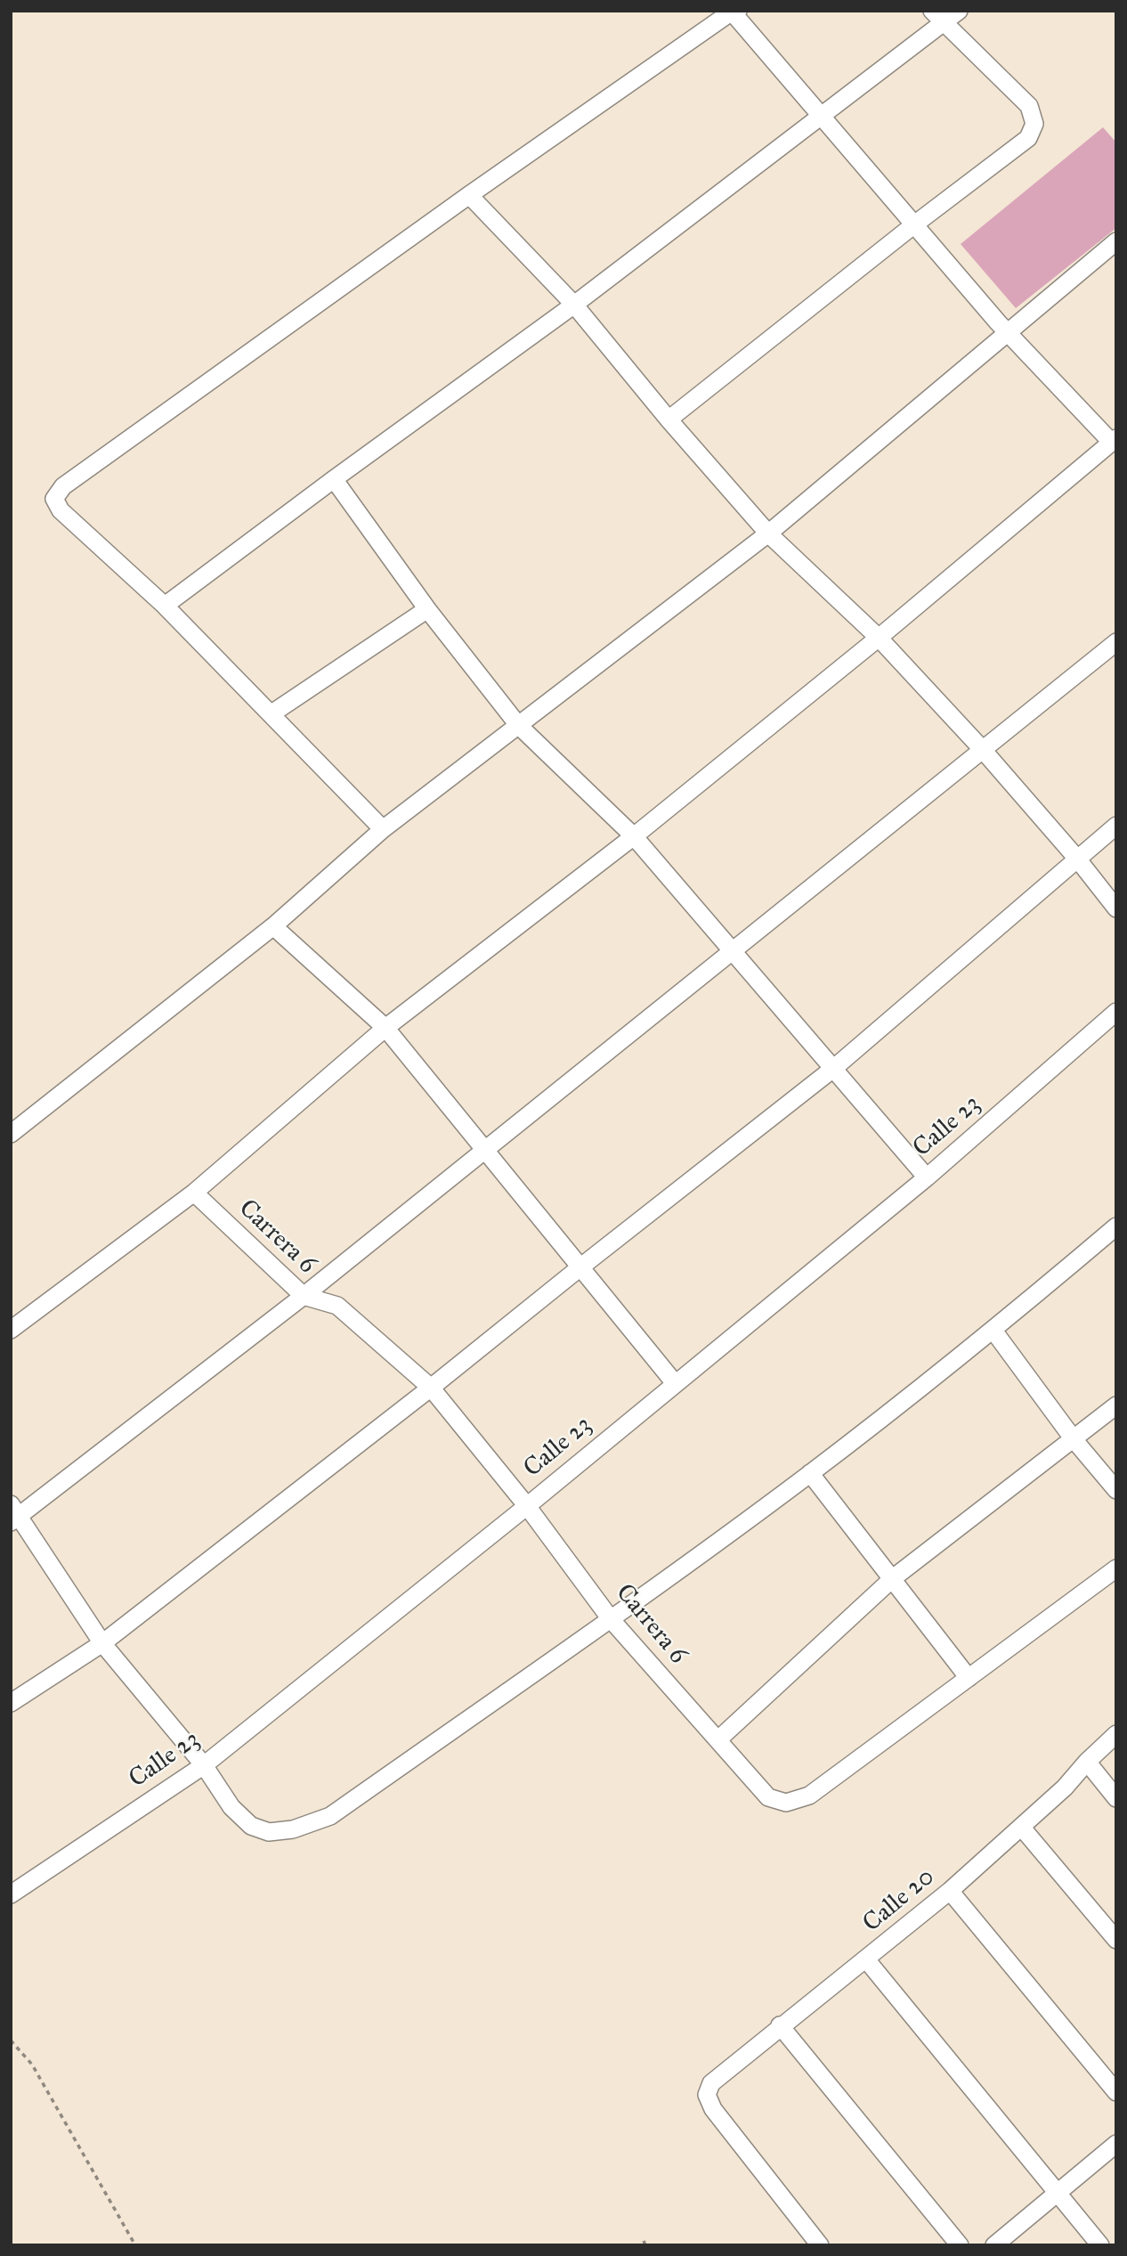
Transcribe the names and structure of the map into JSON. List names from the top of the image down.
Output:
{
  "streets": {
    "street": ["Calle 23", "Carrera 6", "Calle 20"]
  },
  "crossings": [
    ["Calle 23", "Carrera 6"]
  ]
}
